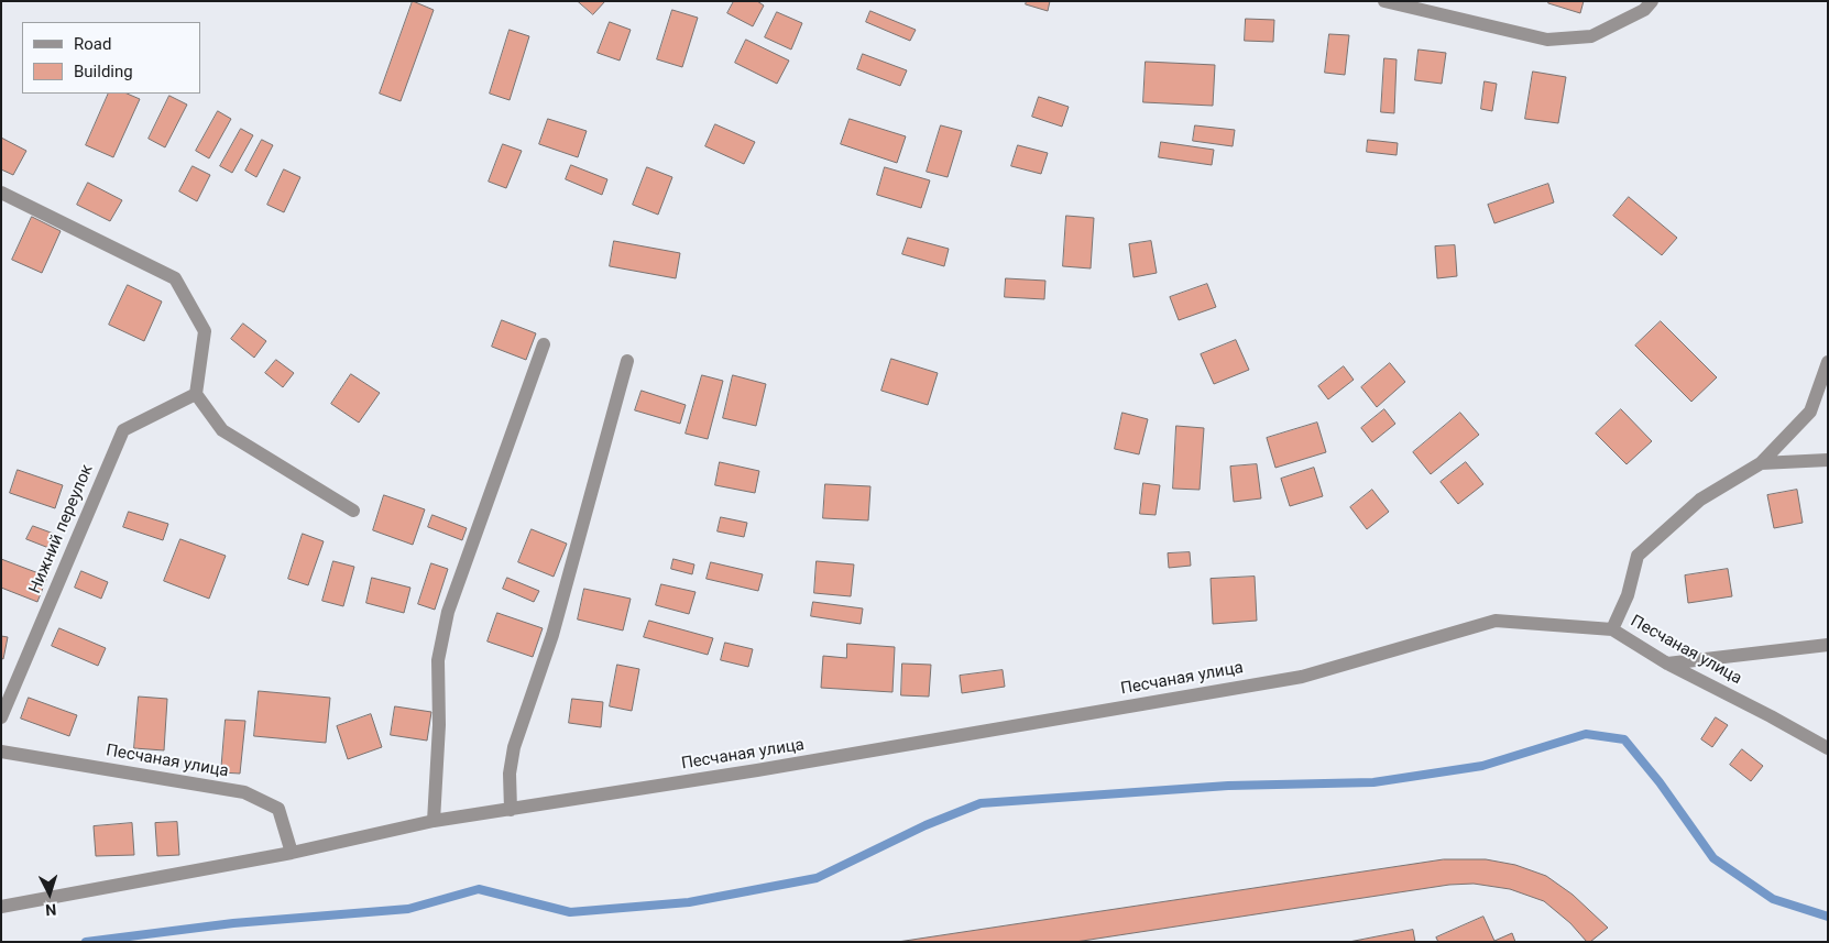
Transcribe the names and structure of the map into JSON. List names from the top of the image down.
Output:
{
  "streets": {
    "street": ["Нижний переулок", "Песчаная улица"]
  },
  "legend": ["Road", "Building"],
  "north": "bottom"
}
